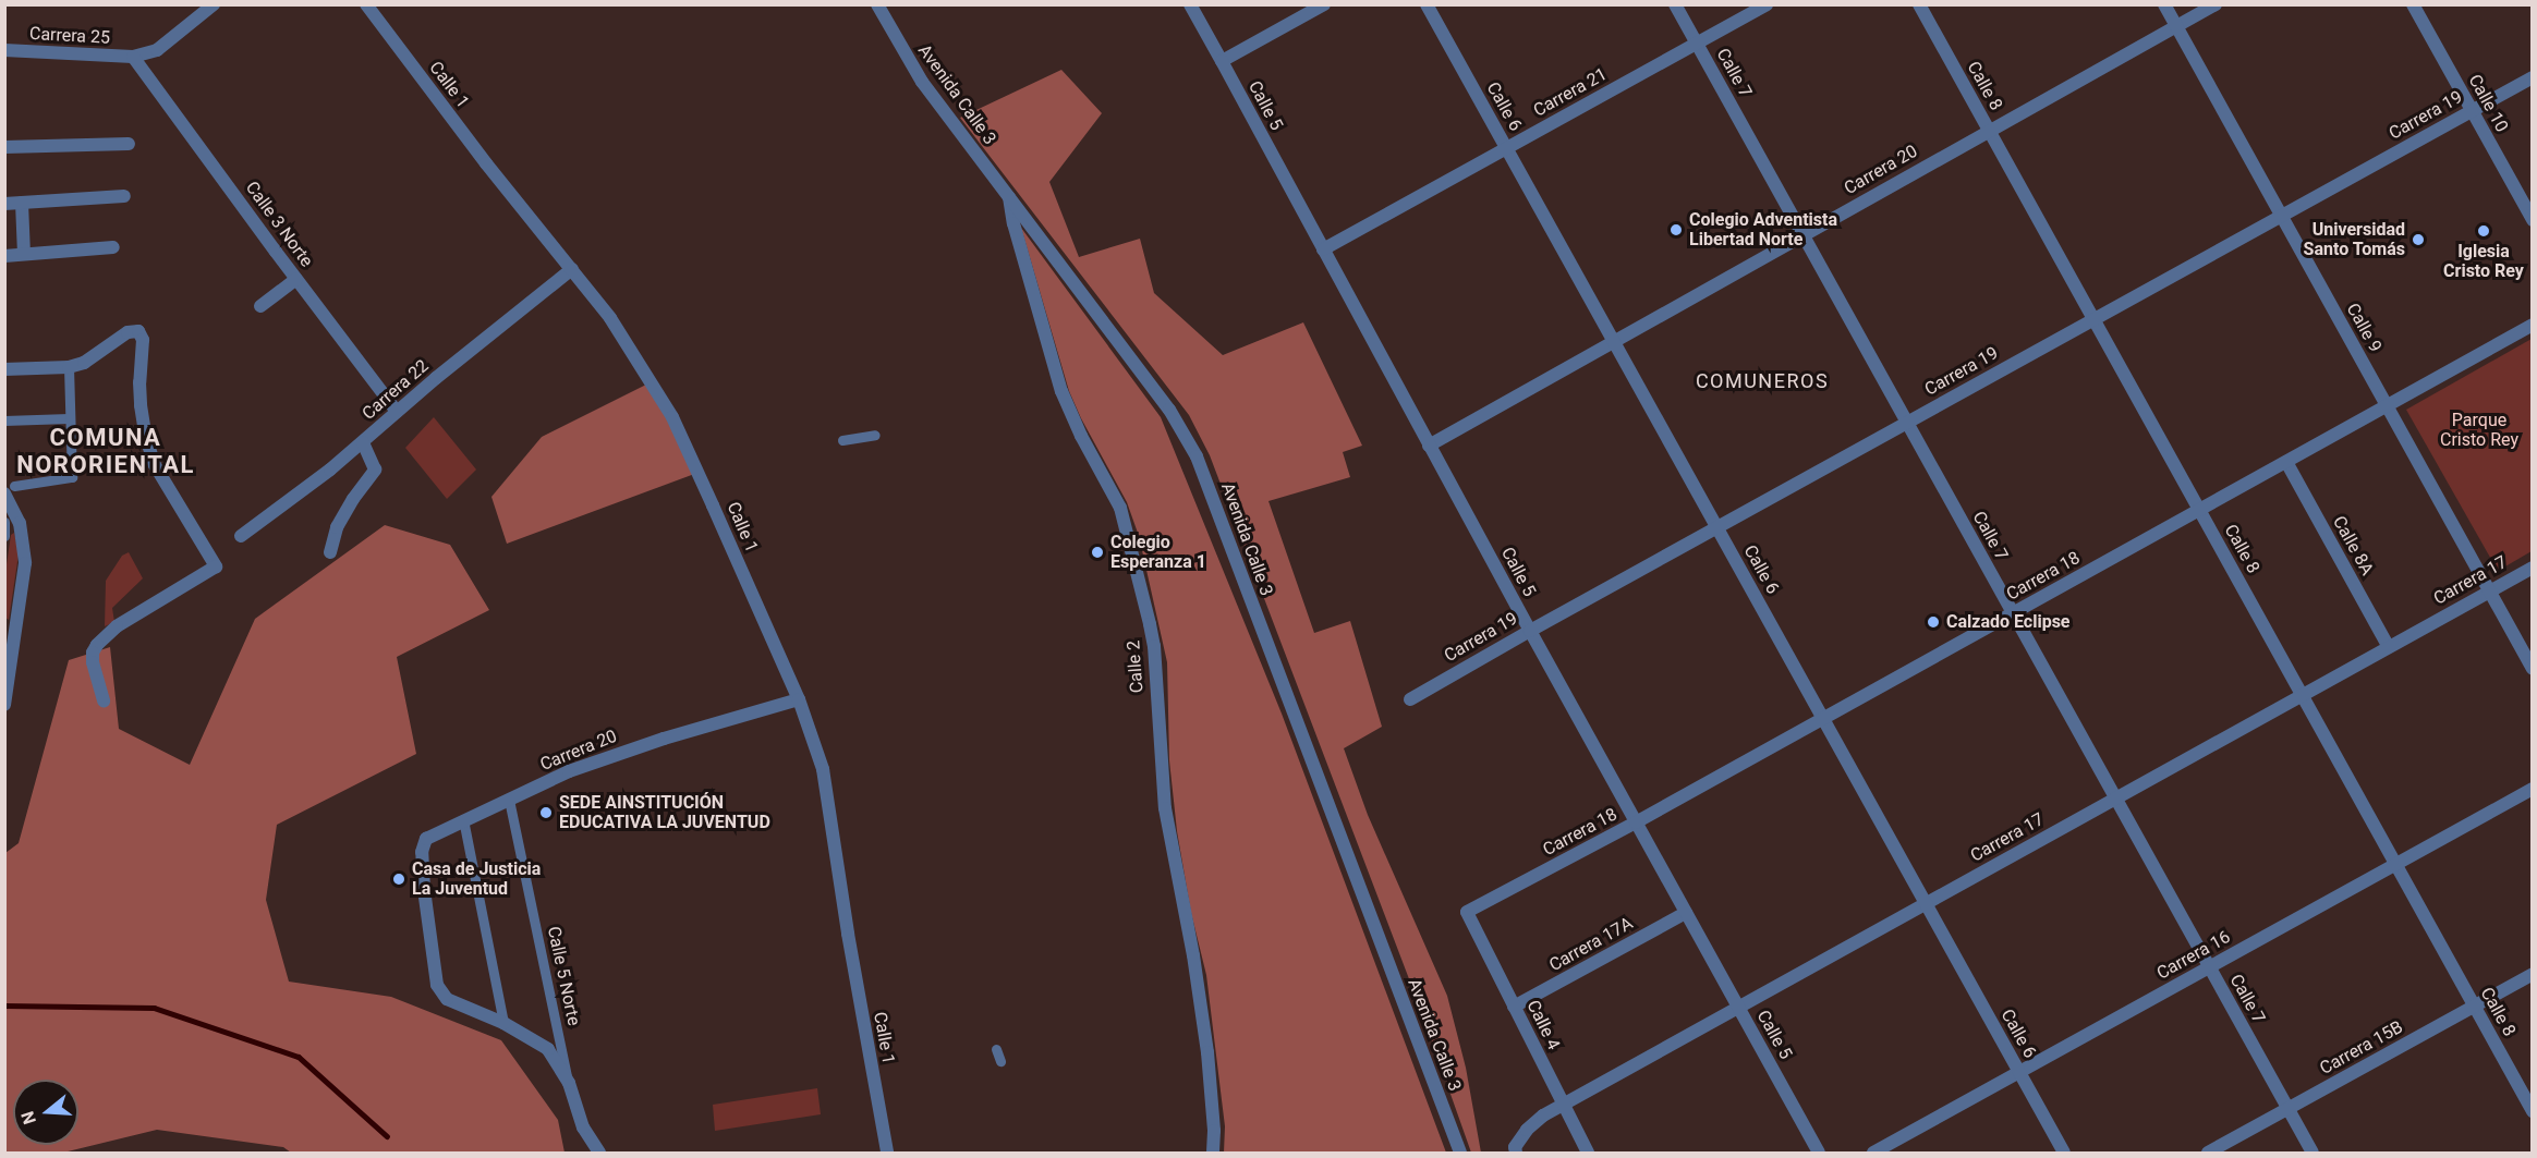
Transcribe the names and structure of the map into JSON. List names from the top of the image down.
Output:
{
  "streets": {
    "street": [
      "Carrera 25",
      "Calle 7",
      "Calle 1",
      "Calle 8",
      "Carrera 21",
      "Avenida Calle 3",
      "Calle 10",
      "Calle 5",
      "Calle 6",
      "Carrera 19",
      "Carrera 20",
      "Calle 3 Norte",
      "Calle 9",
      "Carrera 22",
      "Calle 8A",
      "Carrera 18",
      "Carrera 17",
      "Calle 2",
      "Carrera 17A",
      "Carrera 16",
      "Calle 5 Norte",
      "Calle 4",
      "Carrera 15B"
    ]
  },
  "crossings": [
    ["Carrera 25", "Calle 3 Norte"],
    ["Calle 7", "Carrera 21"],
    ["Calle 7", "Carrera 19"],
    ["Calle 7", "Carrera 20"],
    ["Calle 7", "Carrera 18"],
    ["Calle 7", "Carrera 17"],
    ["Calle 7", "Carrera 16"],
    ["Calle 7", "Carrera 15B"],
    ["Calle 1", "Carrera 20"],
    ["Calle 1", "Carrera 22"],
    ["Calle 8", "Carrera 19"],
    ["Calle 8", "Carrera 20"],
    ["Calle 8", "Carrera 18"],
    ["Calle 8", "Carrera 17"],
    ["Calle 8", "Carrera 16"],
    ["Calle 8", "Carrera 15B"],
    ["Carrera 21", "Calle 5"],
    ["Carrera 21", "Calle 6"],
    ["Avenida Calle 3", "Calle 2"],
    ["Calle 10", "Carrera 19"],
    ["Calle 5", "Carrera 19"],
    ["Calle 5", "Carrera 20"],
    ["Calle 5", "Carrera 18"],
    ["Calle 5", "Carrera 17"],
    ["Calle 5", "Carrera 17A"],
    ["Calle 6", "Carrera 19"],
    ["Calle 6", "Carrera 20"],
    ["Calle 6", "Carrera 18"],
    ["Calle 6", "Carrera 17"],
    ["Calle 6", "Carrera 16"],
    ["Carrera 19", "Calle 9"],
    ["Carrera 20", "Calle 9"],
    ["Carrera 20", "Calle 5 Norte"],
    ["Calle 3 Norte", "Carrera 22"],
    ["Calle 9", "Carrera 18"],
    ["Calle 9", "Carrera 17"],
    ["Calle 8A", "Carrera 18"],
    ["Calle 8A", "Carrera 17"],
    ["Carrera 18", "Calle 4"],
    ["Carrera 17", "Calle 4"],
    ["Carrera 17A", "Calle 4"]
  ],
  "districts": ["COMUNEROS", "COMUNA NORORIENTAL"],
  "parks": ["Parque Cristo Rey"],
  "places": [
    "Colegio Adventista Libertad Norte",
    "Iglesia Cristo Rey",
    "Universidad Santo Tomás",
    "Colegio Esperanza 1",
    "Calzado Eclipse",
    "SEDE AINSTITUCIÓN EDUCATIVA LA JUVENTUD",
    "Casa de Justicia La Juventud"
  ],
  "north": "left"
}
